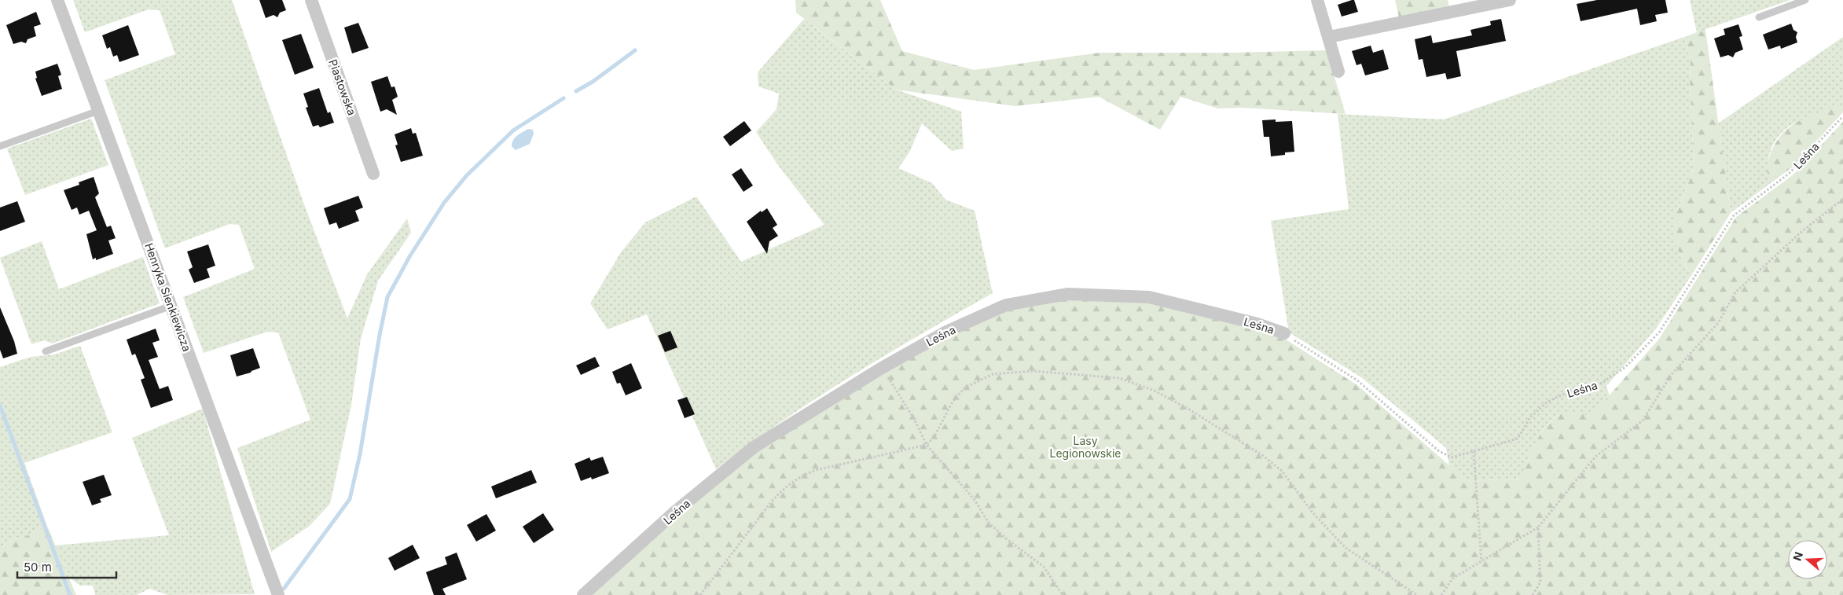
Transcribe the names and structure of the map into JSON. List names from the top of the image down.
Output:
{
  "streets": {
    "street": ["Piastowska", "Leśna", "Henryka Sienkiewicza"]
  },
  "parks": ["Lasy Legionowskie"],
  "scale_bar": "50 m",
  "north": "left"
}
